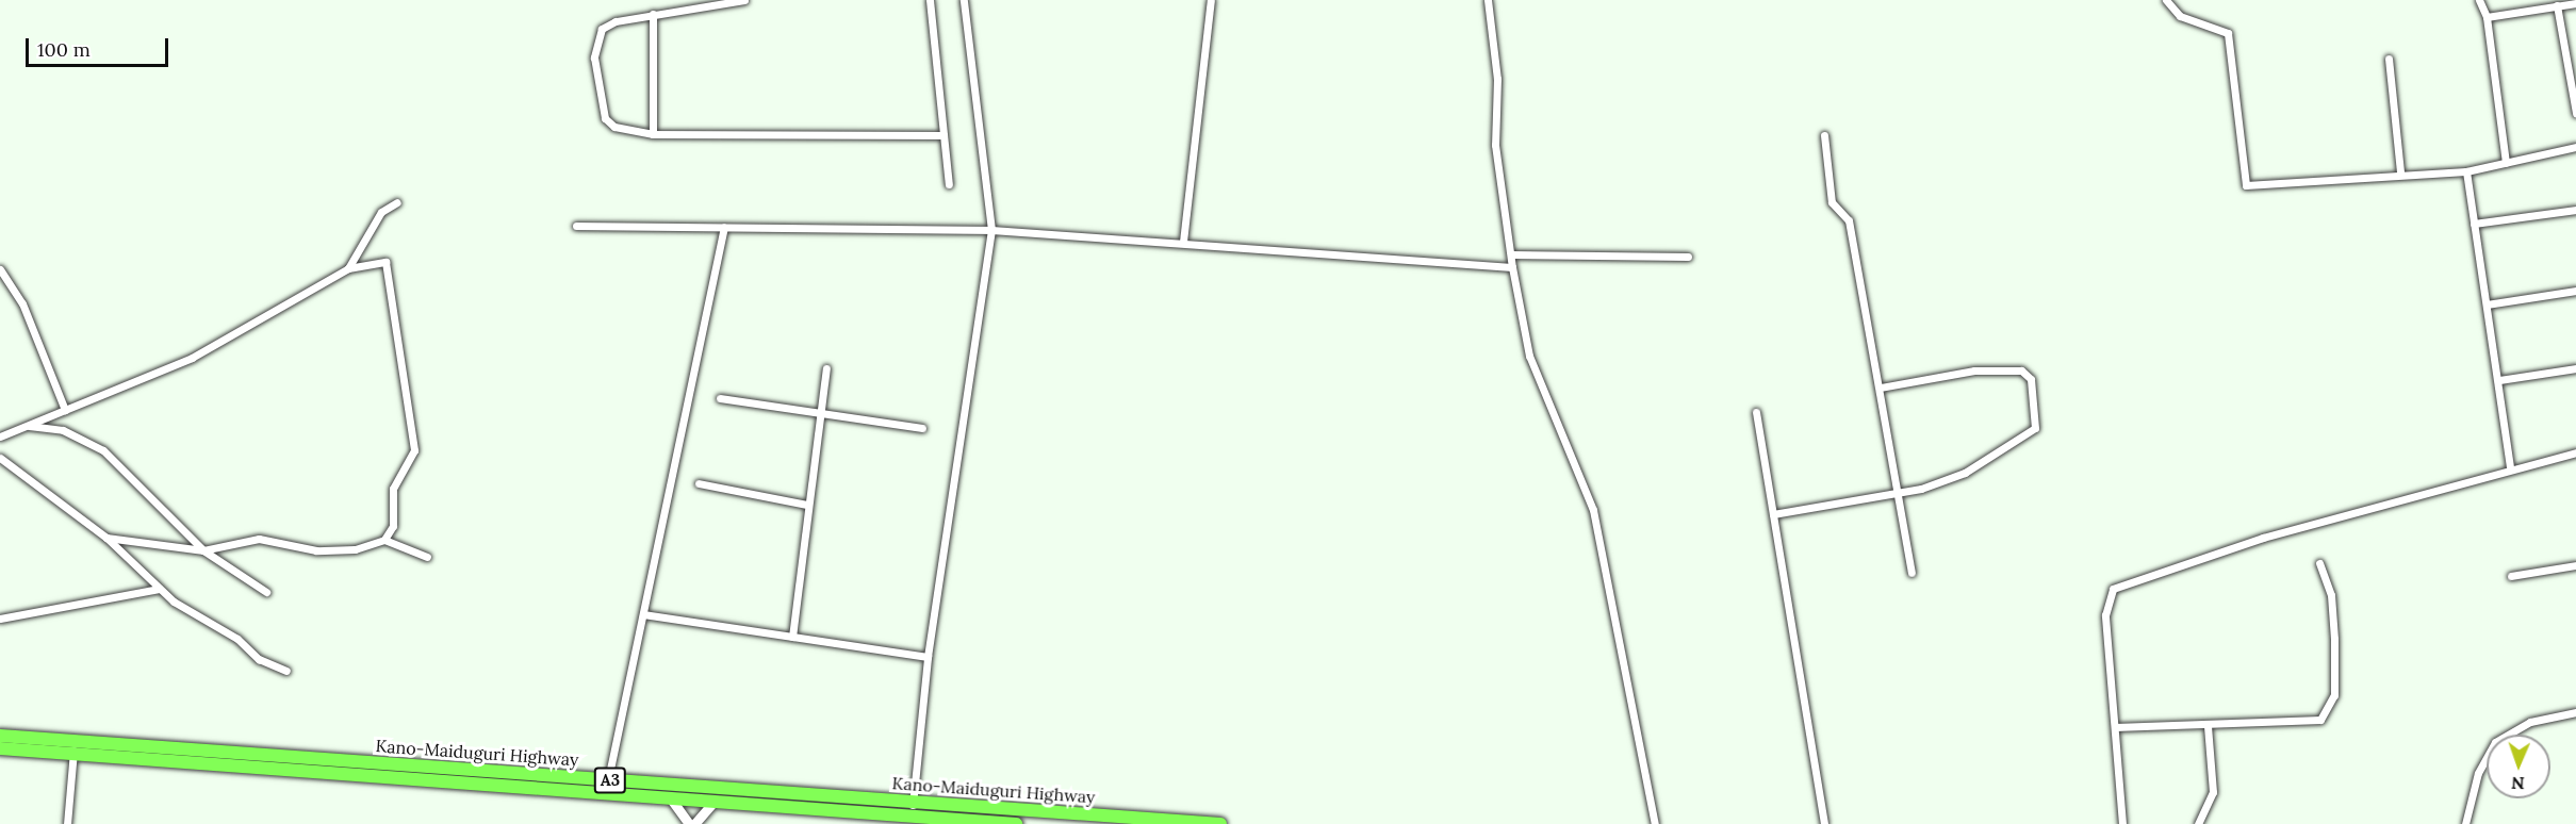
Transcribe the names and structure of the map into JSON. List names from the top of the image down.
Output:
{
  "streets": {
    "highway": ["Kano-Maiduguri Highway", "A3"]
  },
  "scale_bar": "100 m",
  "north": "bottom"
}
